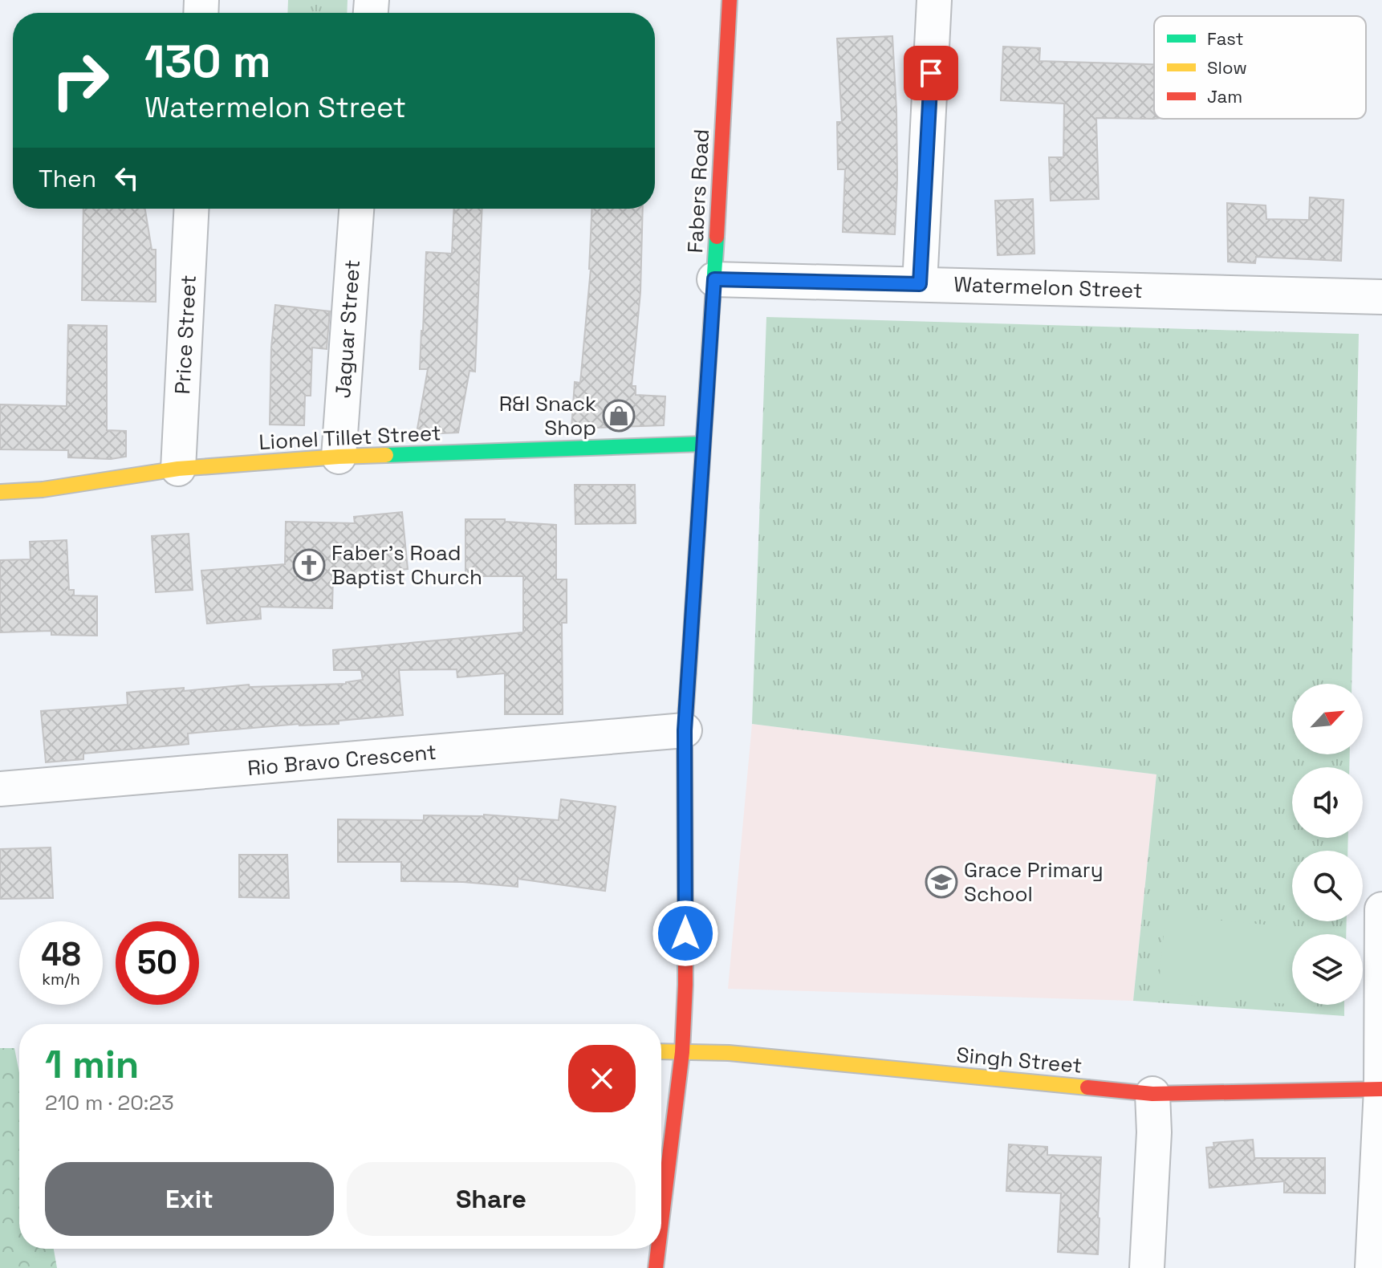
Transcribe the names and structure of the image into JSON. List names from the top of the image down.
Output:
{
  "streets": {
    "street": [
      "Fabers Road",
      "Watermelon Street",
      "Jaguar Street",
      "Price Street",
      "Lionel Tillet Street",
      "Rio Bravo Crescent",
      "Singh Street"
    ]
  },
  "crossings": [
    ["Fabers Road", "Watermelon Street"],
    ["Fabers Road", "Lionel Tillet Street"],
    ["Fabers Road", "Rio Bravo Crescent"],
    ["Fabers Road", "Singh Street"],
    ["Jaguar Street", "Lionel Tillet Street"],
    ["Price Street", "Lionel Tillet Street"]
  ],
  "places": {
    "shop": ["R&I Snack Shop"],
    "church": ["Faber's Road Baptist Church"],
    "school or university": ["Grace Primary School"]
  },
  "legend": ["Fast", "Slow", "Jam"],
  "north": "top right",
  "page": {
    "turn": ["130 m", "Watermelon Street"],
    "then": "Then",
    "speed": "48 km/h",
    "limit": "50",
    "heading": ["1 min", "210 m · 20:23"],
    "buttons": ["Exit", "Share"]
  }
}
